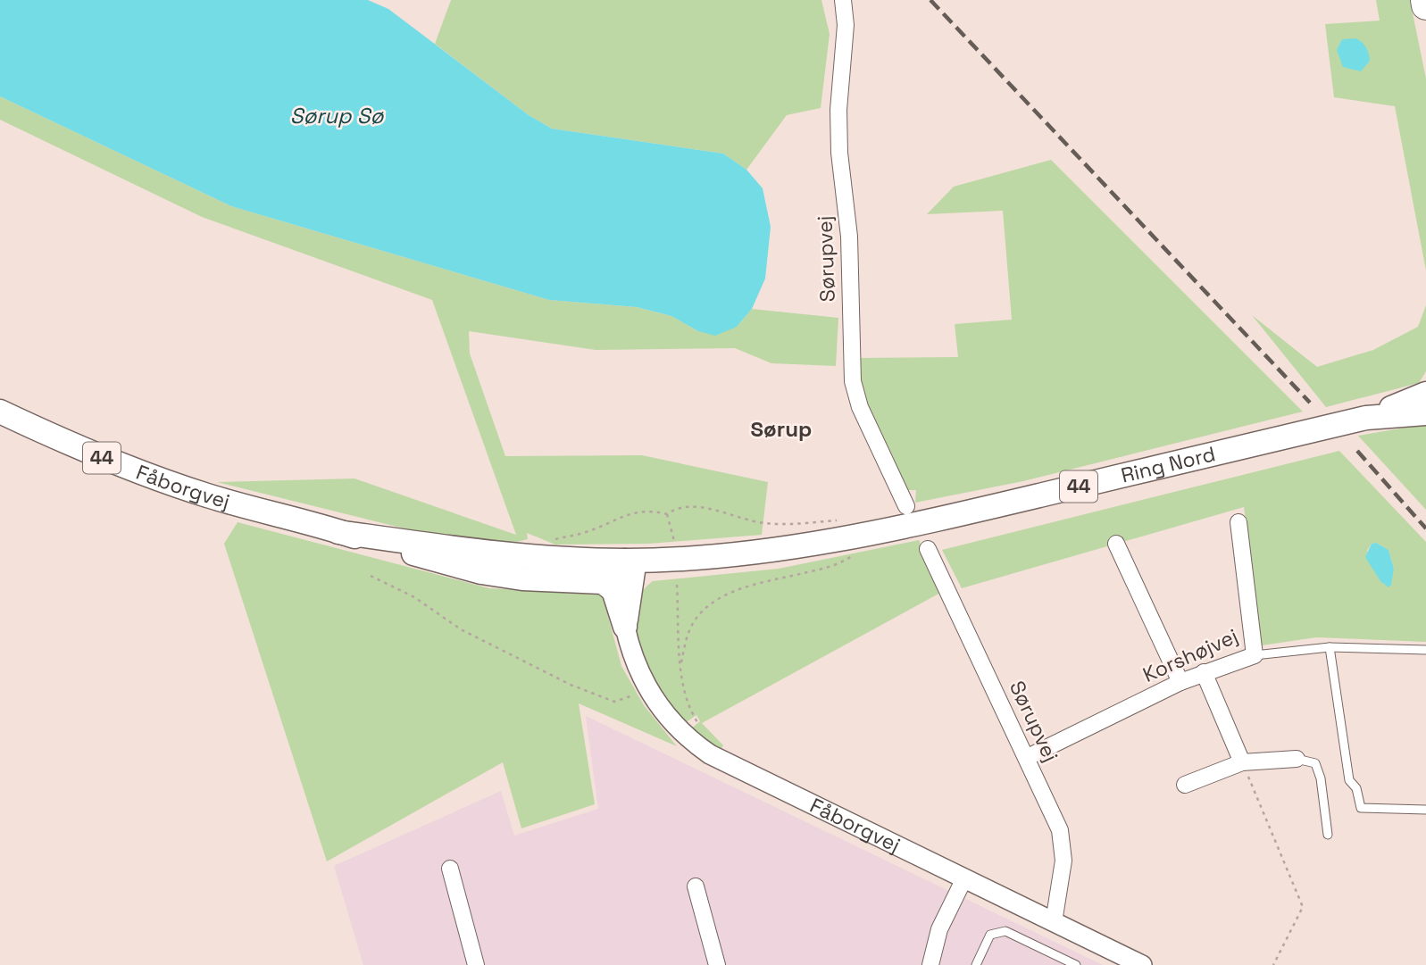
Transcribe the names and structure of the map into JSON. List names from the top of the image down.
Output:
{
  "streets": {
    "main road": ["44", "Ring Nord", "Fåborgvej"],
    "street": ["Sørupvej", "Korshøjvej"]
  },
  "crossings": [
    ["Sørupvej", "Fåborgvej"],
    ["Sørupvej", "Korshøjvej"],
    ["Ring Nord", "Fåborgvej"]
  ],
  "districts": ["Sørup"],
  "water": ["Sørup Sø"]
}
